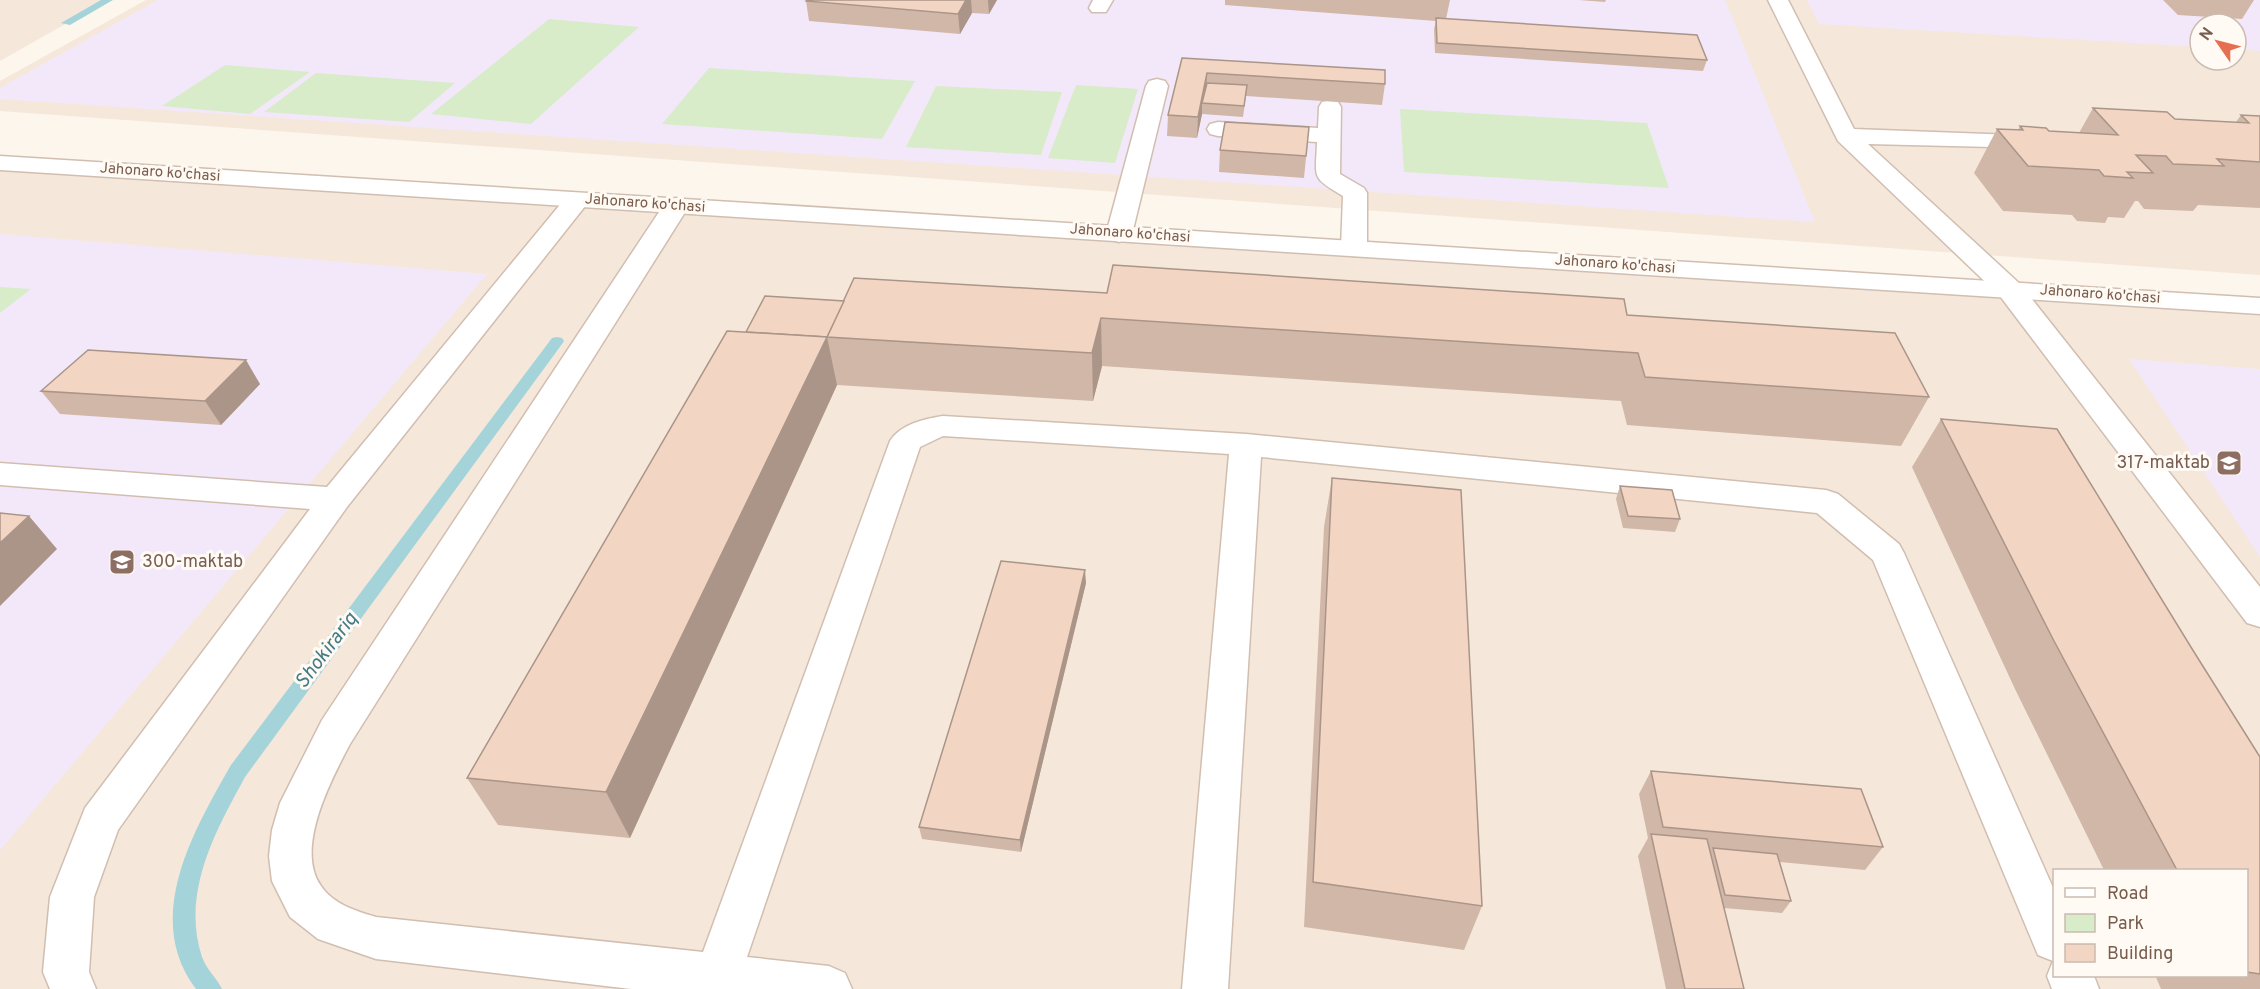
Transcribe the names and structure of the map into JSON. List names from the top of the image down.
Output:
{
  "streets": {
    "street": ["Jahonaro ko'chasi"]
  },
  "water": ["Shokirariq"],
  "places": {
    "school or university": ["317-maktab", "300-maktab"]
  },
  "legend": ["Road", "Park", "Building"],
  "north": "top left"
}
